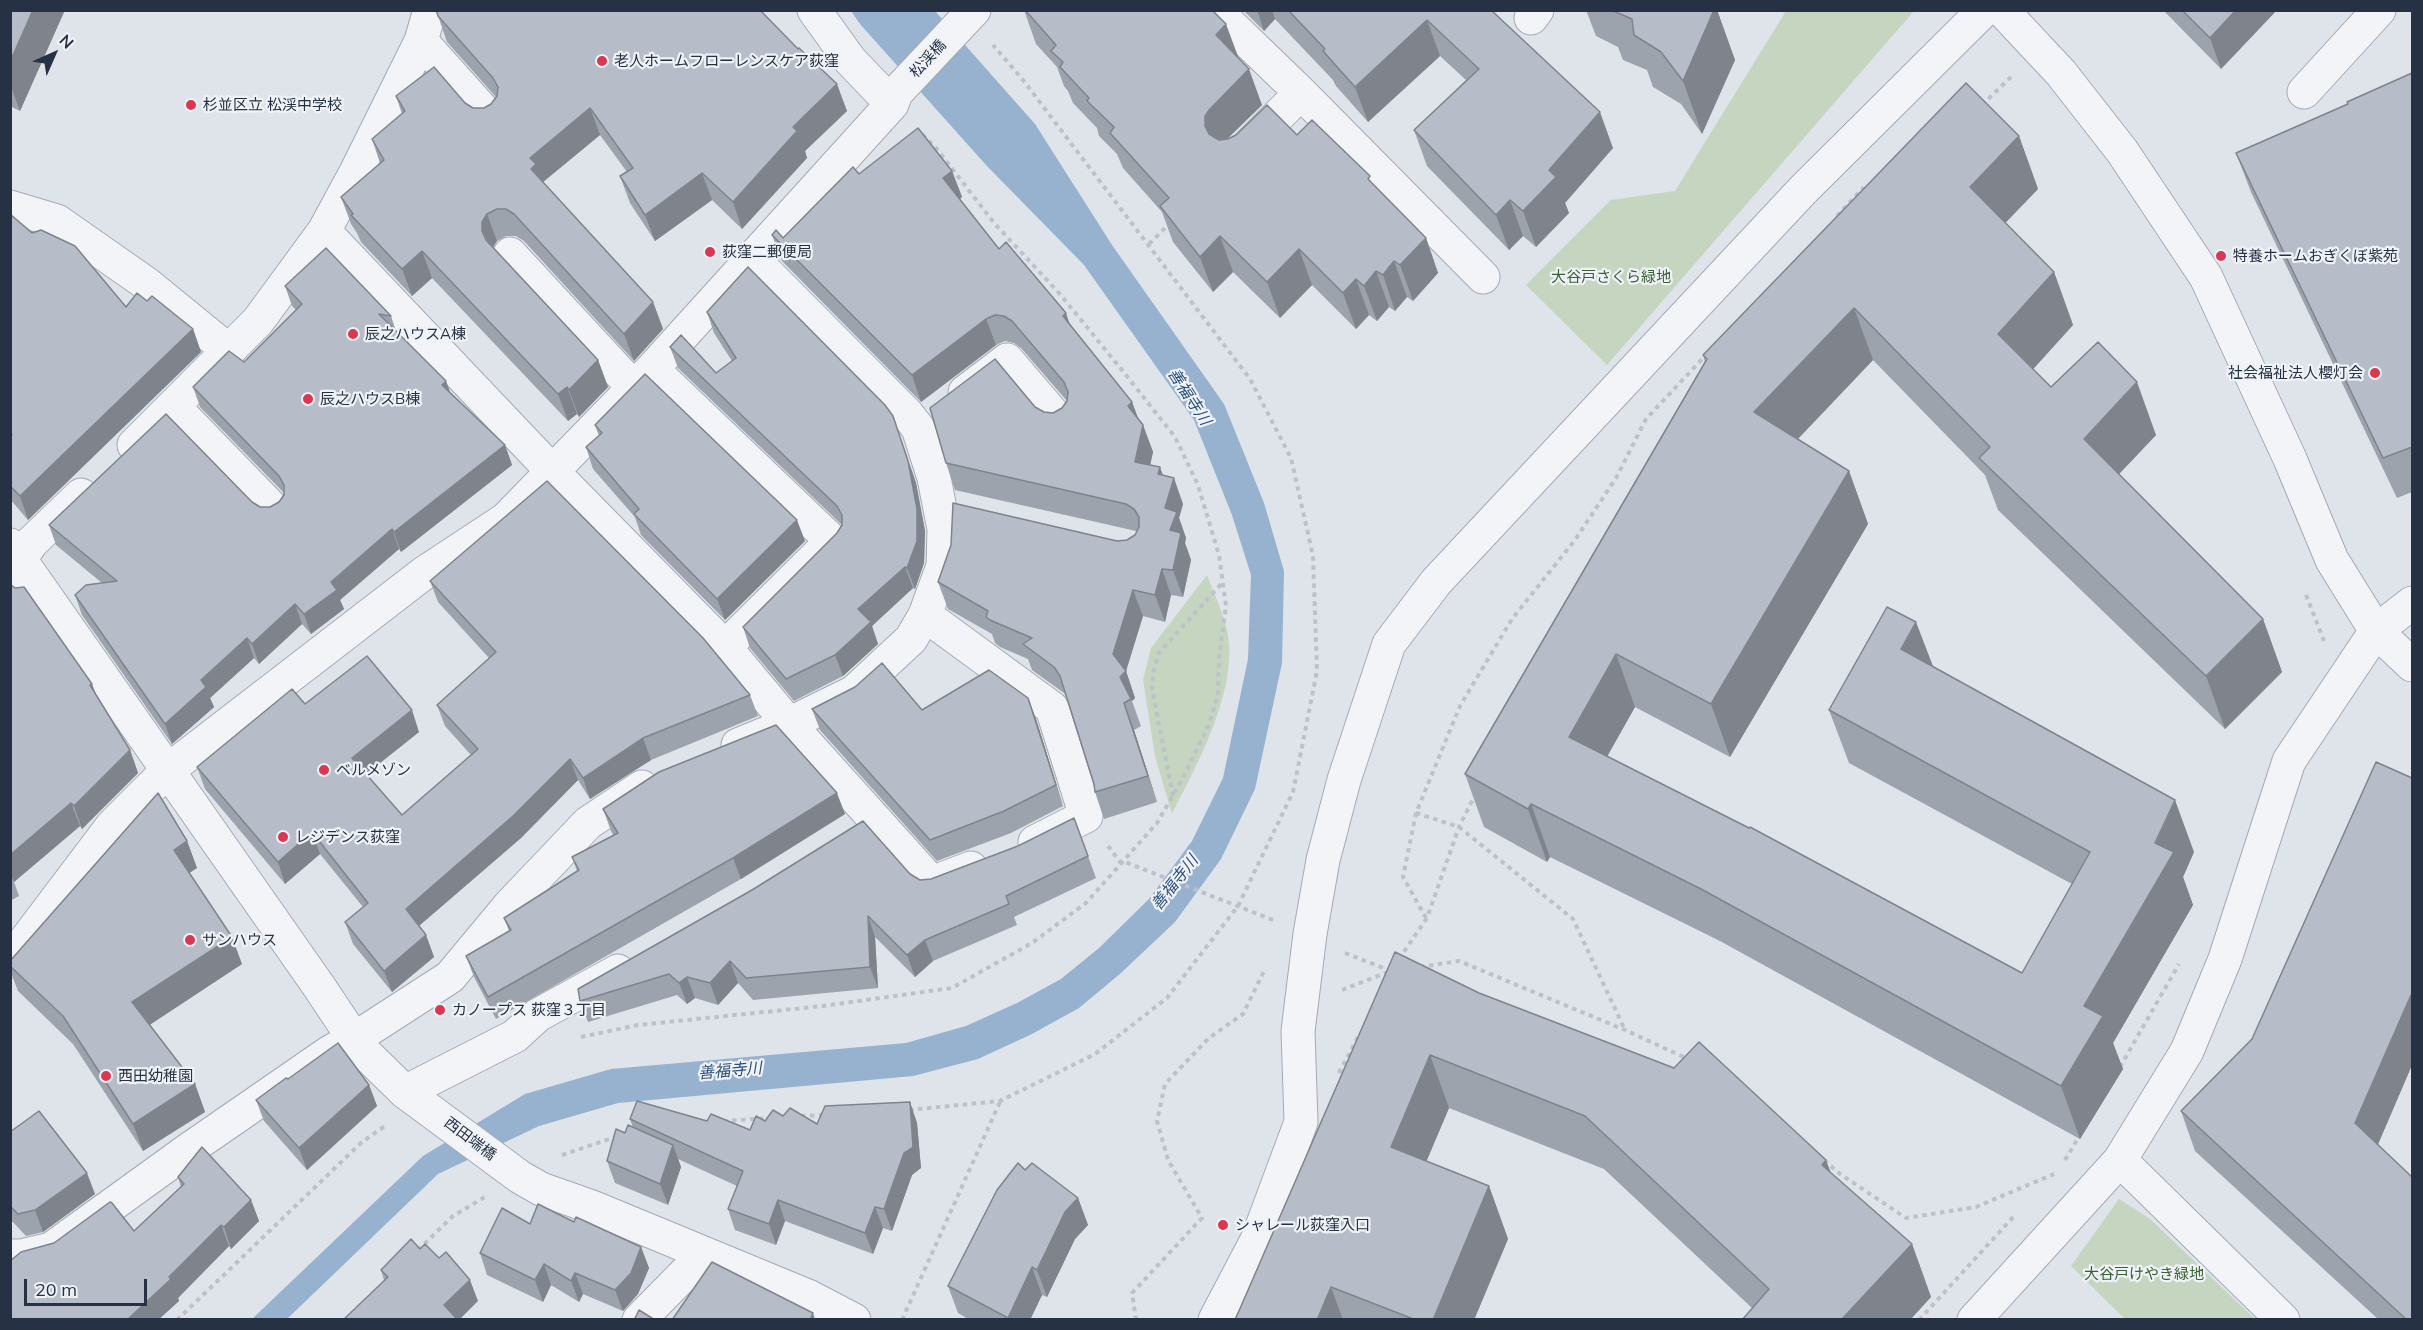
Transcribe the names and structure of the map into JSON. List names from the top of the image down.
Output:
{
  "streets": {
    "street": ["松渓橋", "西田端橋"]
  },
  "crossings": [
    ["松渓橋", "西田端橋"]
  ],
  "water": ["善福寺川"],
  "parks": ["大谷戸さくら緑地", "大谷戸けやき緑地"],
  "places": [
    "老人ホームフローレンスケア荻窪",
    "杉並区立 松渓中学校",
    "荻窪二郵便局",
    "特養ホームおぎくぼ紫苑",
    "辰之ハウスA棟",
    "社会福祉法人櫻灯会",
    "辰之ハウスB棟",
    "ベルメゾン",
    "レジデンス荻窪",
    "サンハウス",
    "カノープス 荻窪３丁目",
    "西田幼稚園",
    "シャレール荻窪入口"
  ],
  "scale_bar": "20 m",
  "north": "top right"
}
